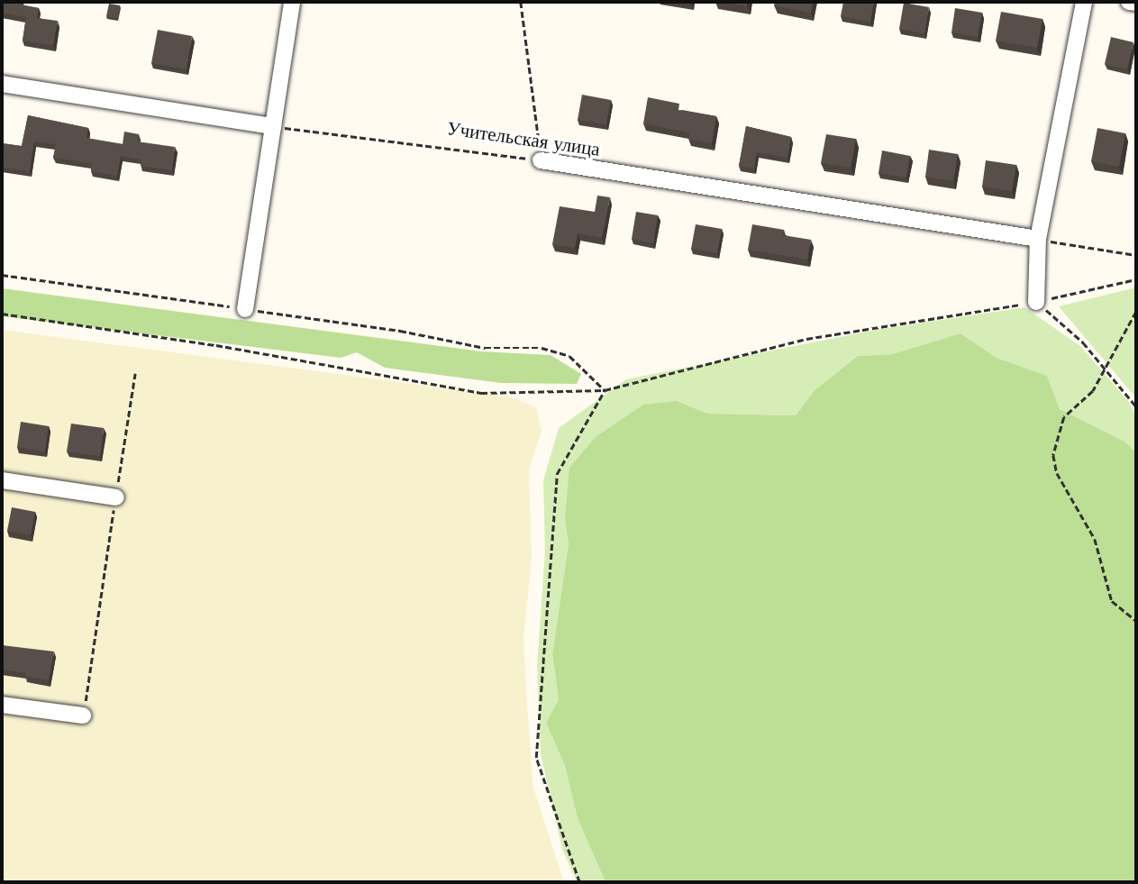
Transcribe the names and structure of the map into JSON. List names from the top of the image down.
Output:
{
  "streets": {
    "street": ["Учительская улица"]
  }
}
